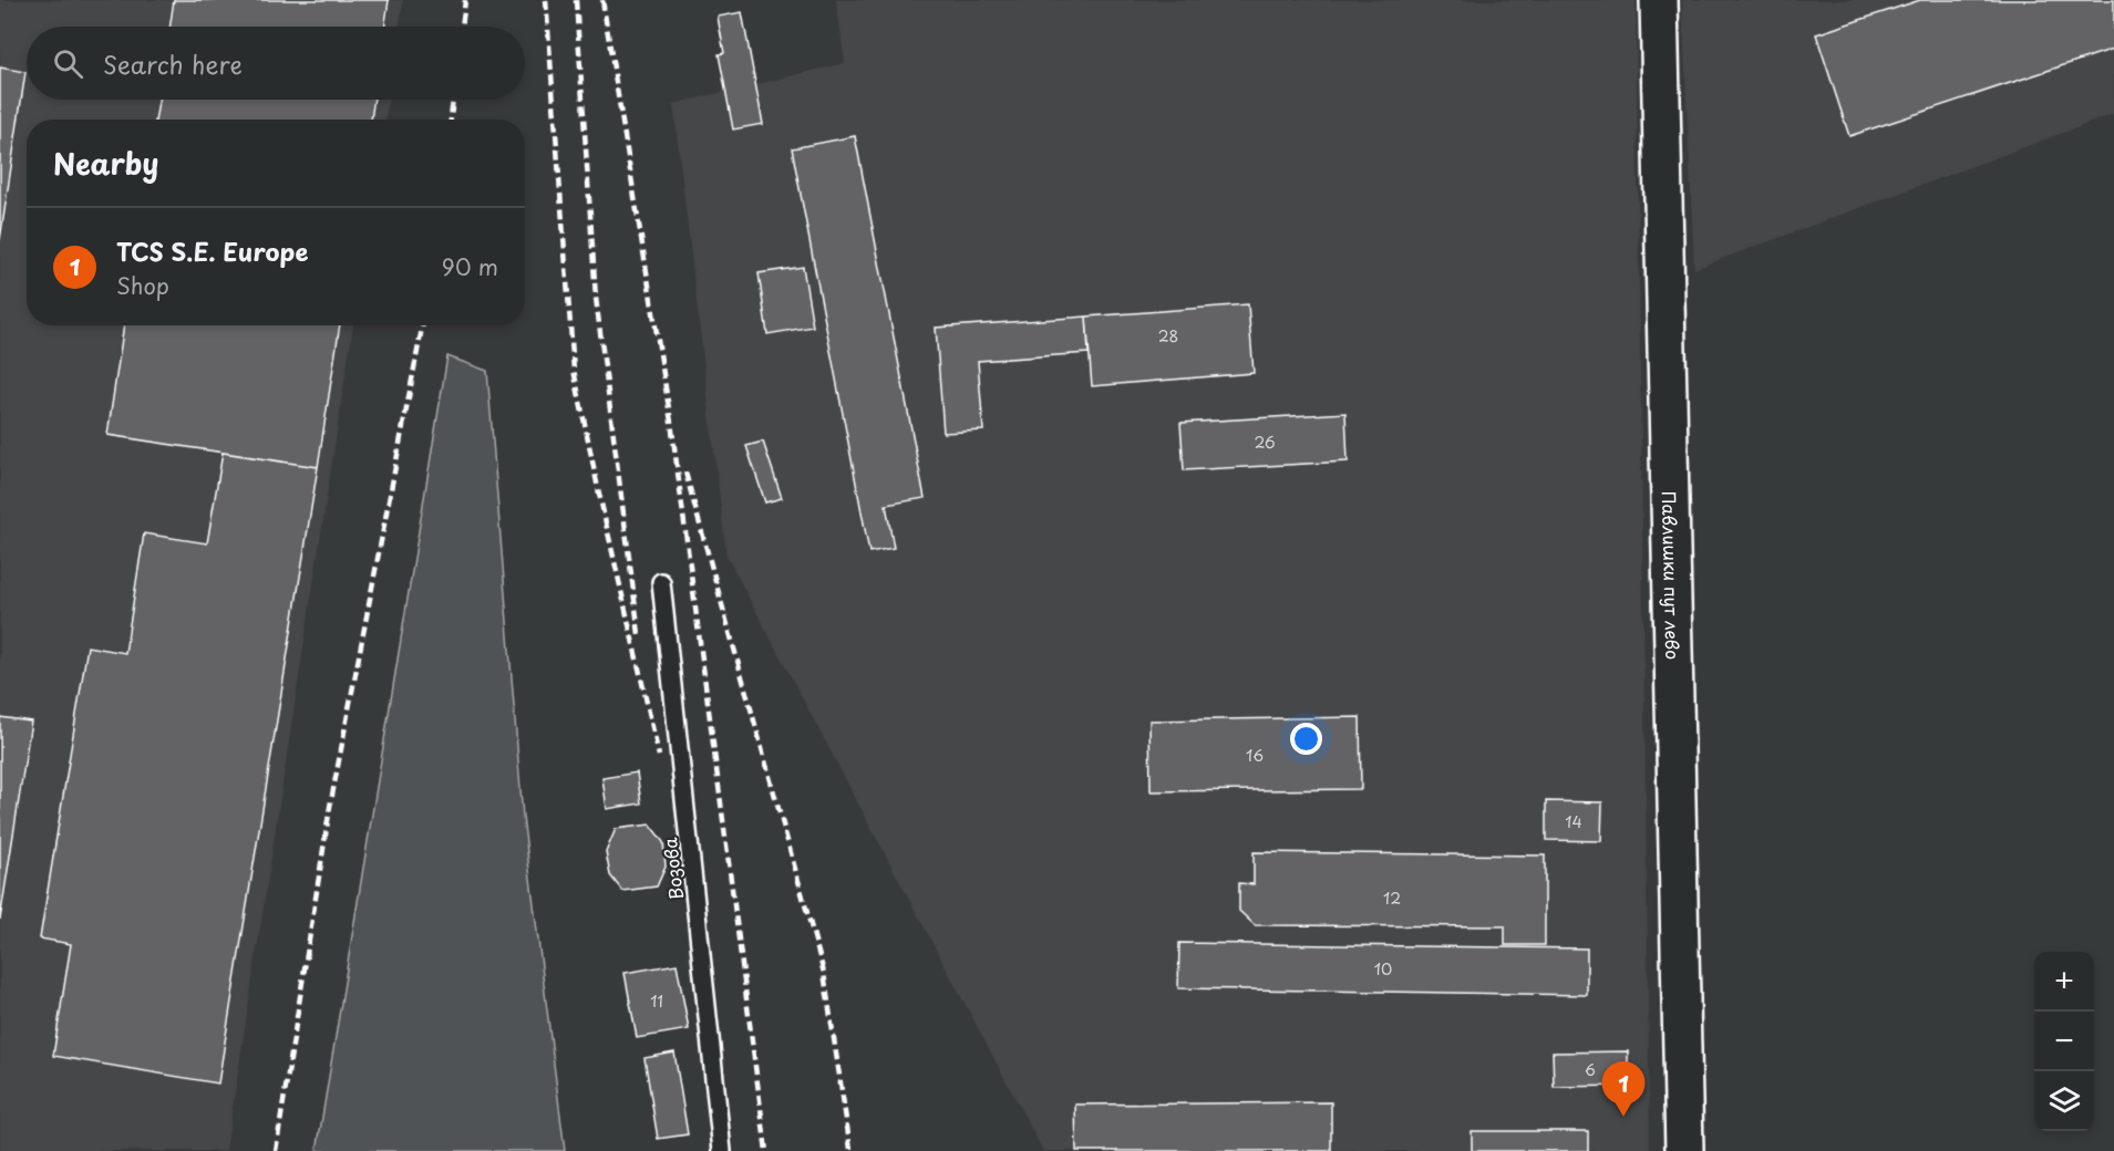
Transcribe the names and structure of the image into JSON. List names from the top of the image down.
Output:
{
  "streets": {
    "street": ["Павлишки пут лево"],
    "lane": ["Возова"]
  },
  "house_numbers": [
    "28",
    "26",
    "16",
    "14",
    "12",
    "10",
    "11",
    "6"
  ],
  "page": {
    "search": "Search here",
    "heading": "Nearby",
    "list": [
      {
        "mark": "1",
        "name": "TCS S.E. Europe",
        "note": "Shop",
        "value": "90 m"
      }
    ],
    "map_buttons": ["+", "−"],
    "pins": "1"
  }
}
